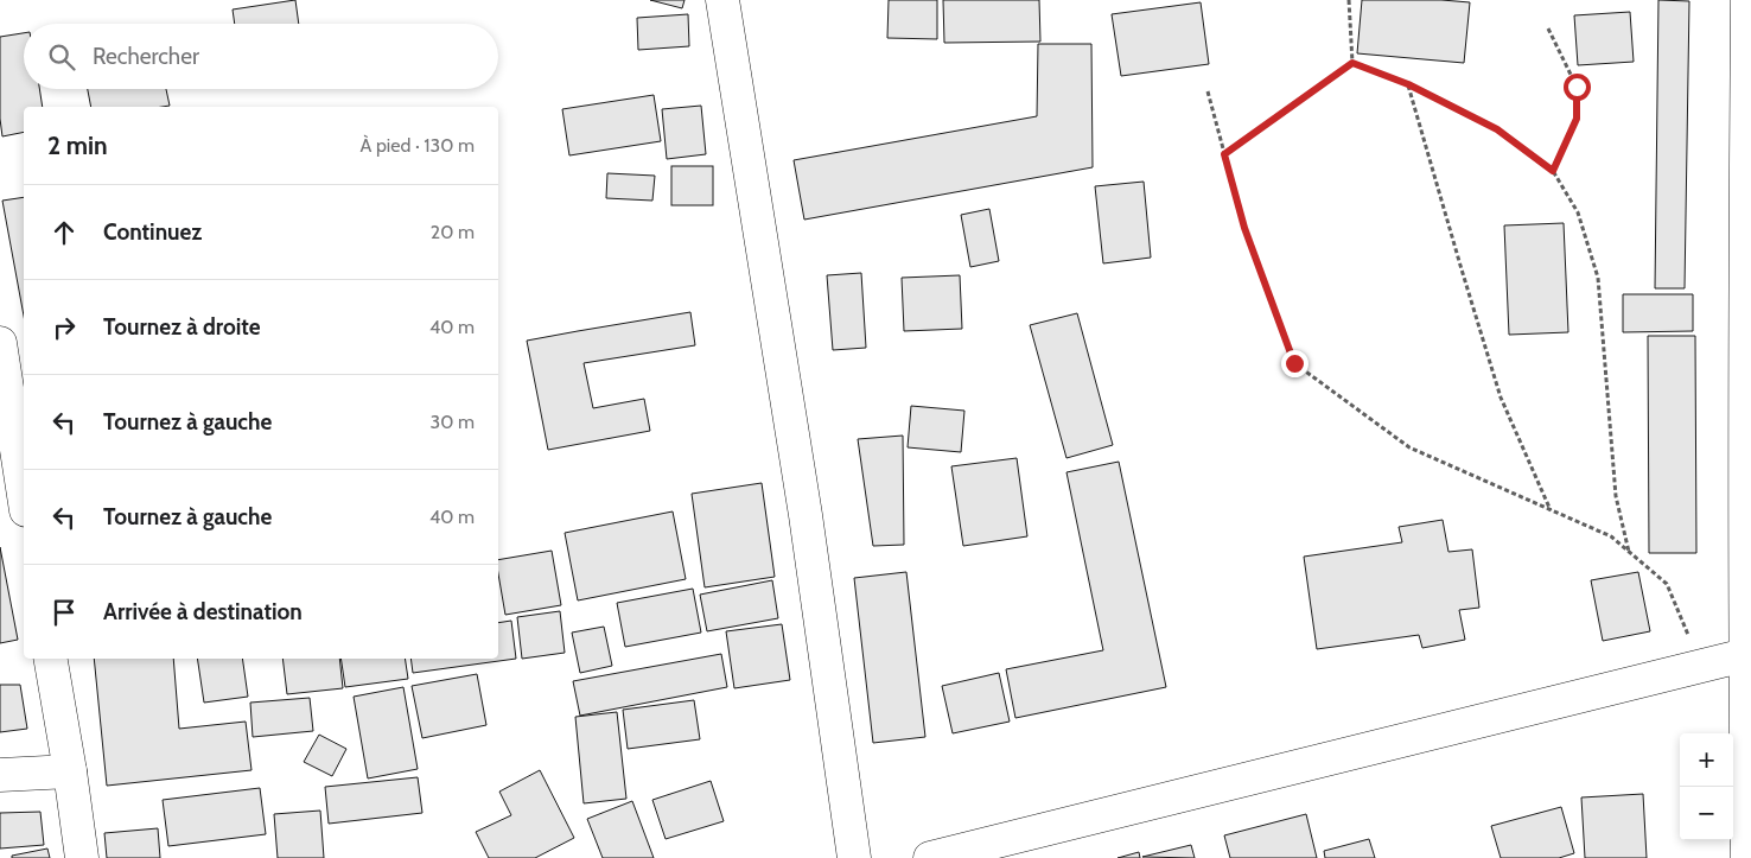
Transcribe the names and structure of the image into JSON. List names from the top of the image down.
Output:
{
  "page": {
    "search": "Rechercher",
    "heading": ["2 min", "À pied · 130 m"],
    "list": [
      ["Continuez", "20 m"],
      ["Tournez à droite", "40 m"],
      ["Tournez à gauche", "30 m"],
      ["Tournez à gauche", "40 m"],
      "Arrivée à destination"
    ],
    "map_buttons": ["+", "−"]
  }
}
